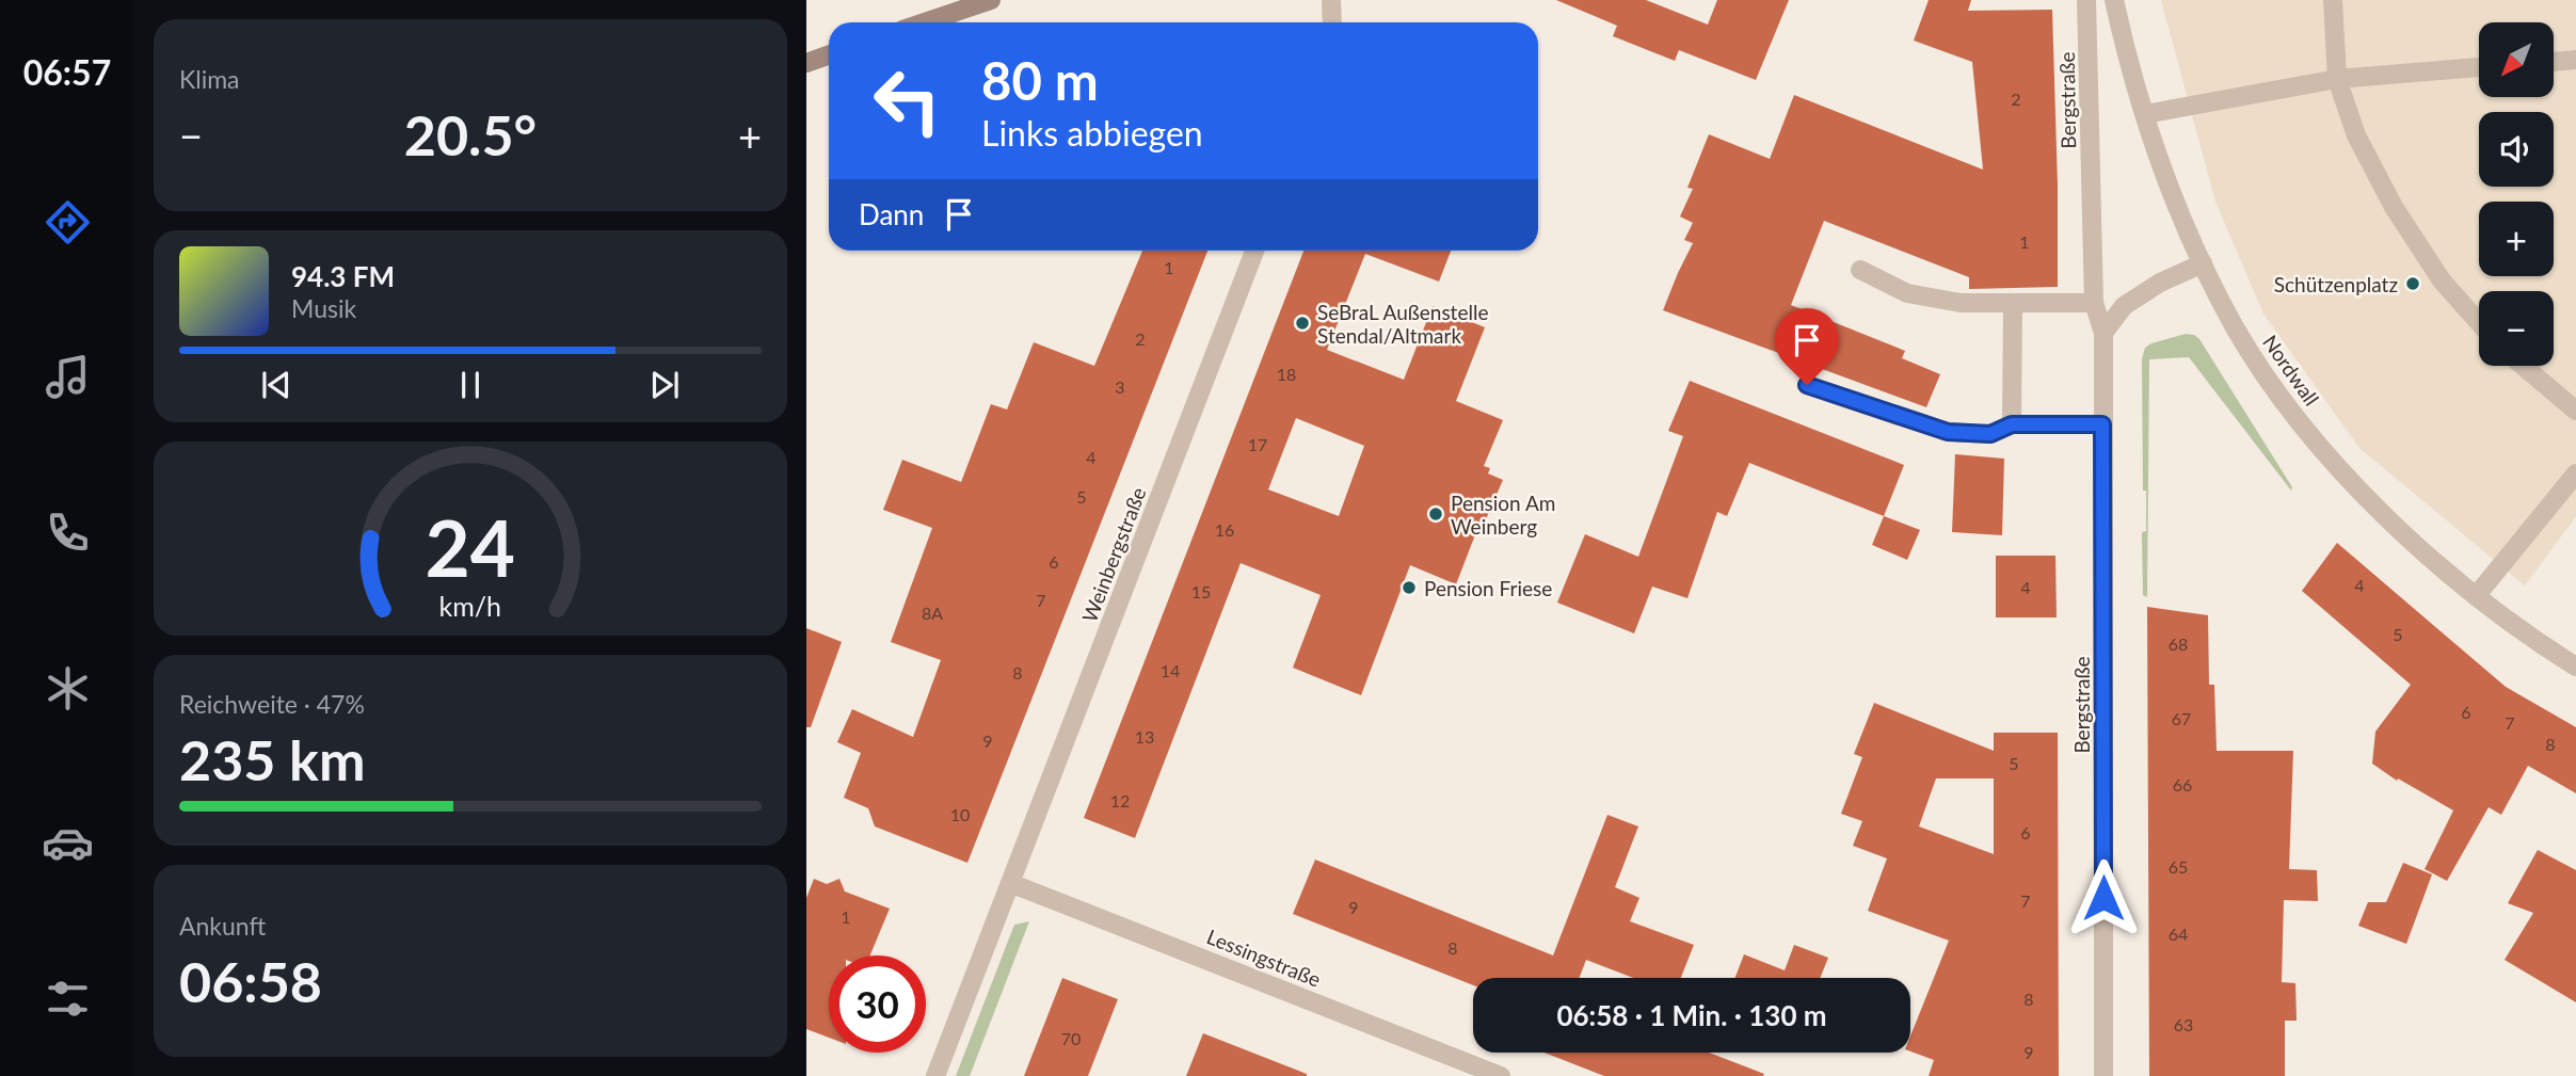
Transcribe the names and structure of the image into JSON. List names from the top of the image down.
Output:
{
  "streets": {
    "street": [
      "Bergstraße",
      "Nordwall",
      "Weinbergstraße",
      "Lessingstraße"
    ]
  },
  "crossings": [
    ["Weinbergstraße", "Lessingstraße"]
  ],
  "places": [
    "Schützenplatz",
    "SeBraL Außenstelle Stendal/Altmark",
    "Pension Am Weinberg",
    "Pension Friese"
  ],
  "house_numbers": [
    "2",
    "1",
    "1",
    "2",
    "18",
    "3",
    "17",
    "4",
    "5",
    "16",
    "6",
    "4",
    "4",
    "15",
    "7",
    "8A",
    "5",
    "68",
    "14",
    "8",
    "6",
    "67",
    "7",
    "13",
    "9",
    "8",
    "5",
    "66",
    "12",
    "10",
    "6",
    "65",
    "7",
    "9",
    "1",
    "64",
    "8",
    "8",
    "63",
    "70",
    "9"
  ],
  "north": "bottom left",
  "page": {
    "tabs": "06:57",
    "tile": [
      "Klima",
      ["Reichweite · 47%", "235 km"],
      ["Ankunft", "06:58"]
    ],
    "map_buttons": ["+", "−"],
    "turn": ["80 m", "Links abbiegen"],
    "heat": ["−", "20.5°", "+"],
    "then": "Dann",
    "song": ["94.3 FM", "Musik"],
    "limit": "30",
    "trip": "06:58 · 1 Min. · 130 m",
    "gauge": ["24", "km/h"]
  }
}
